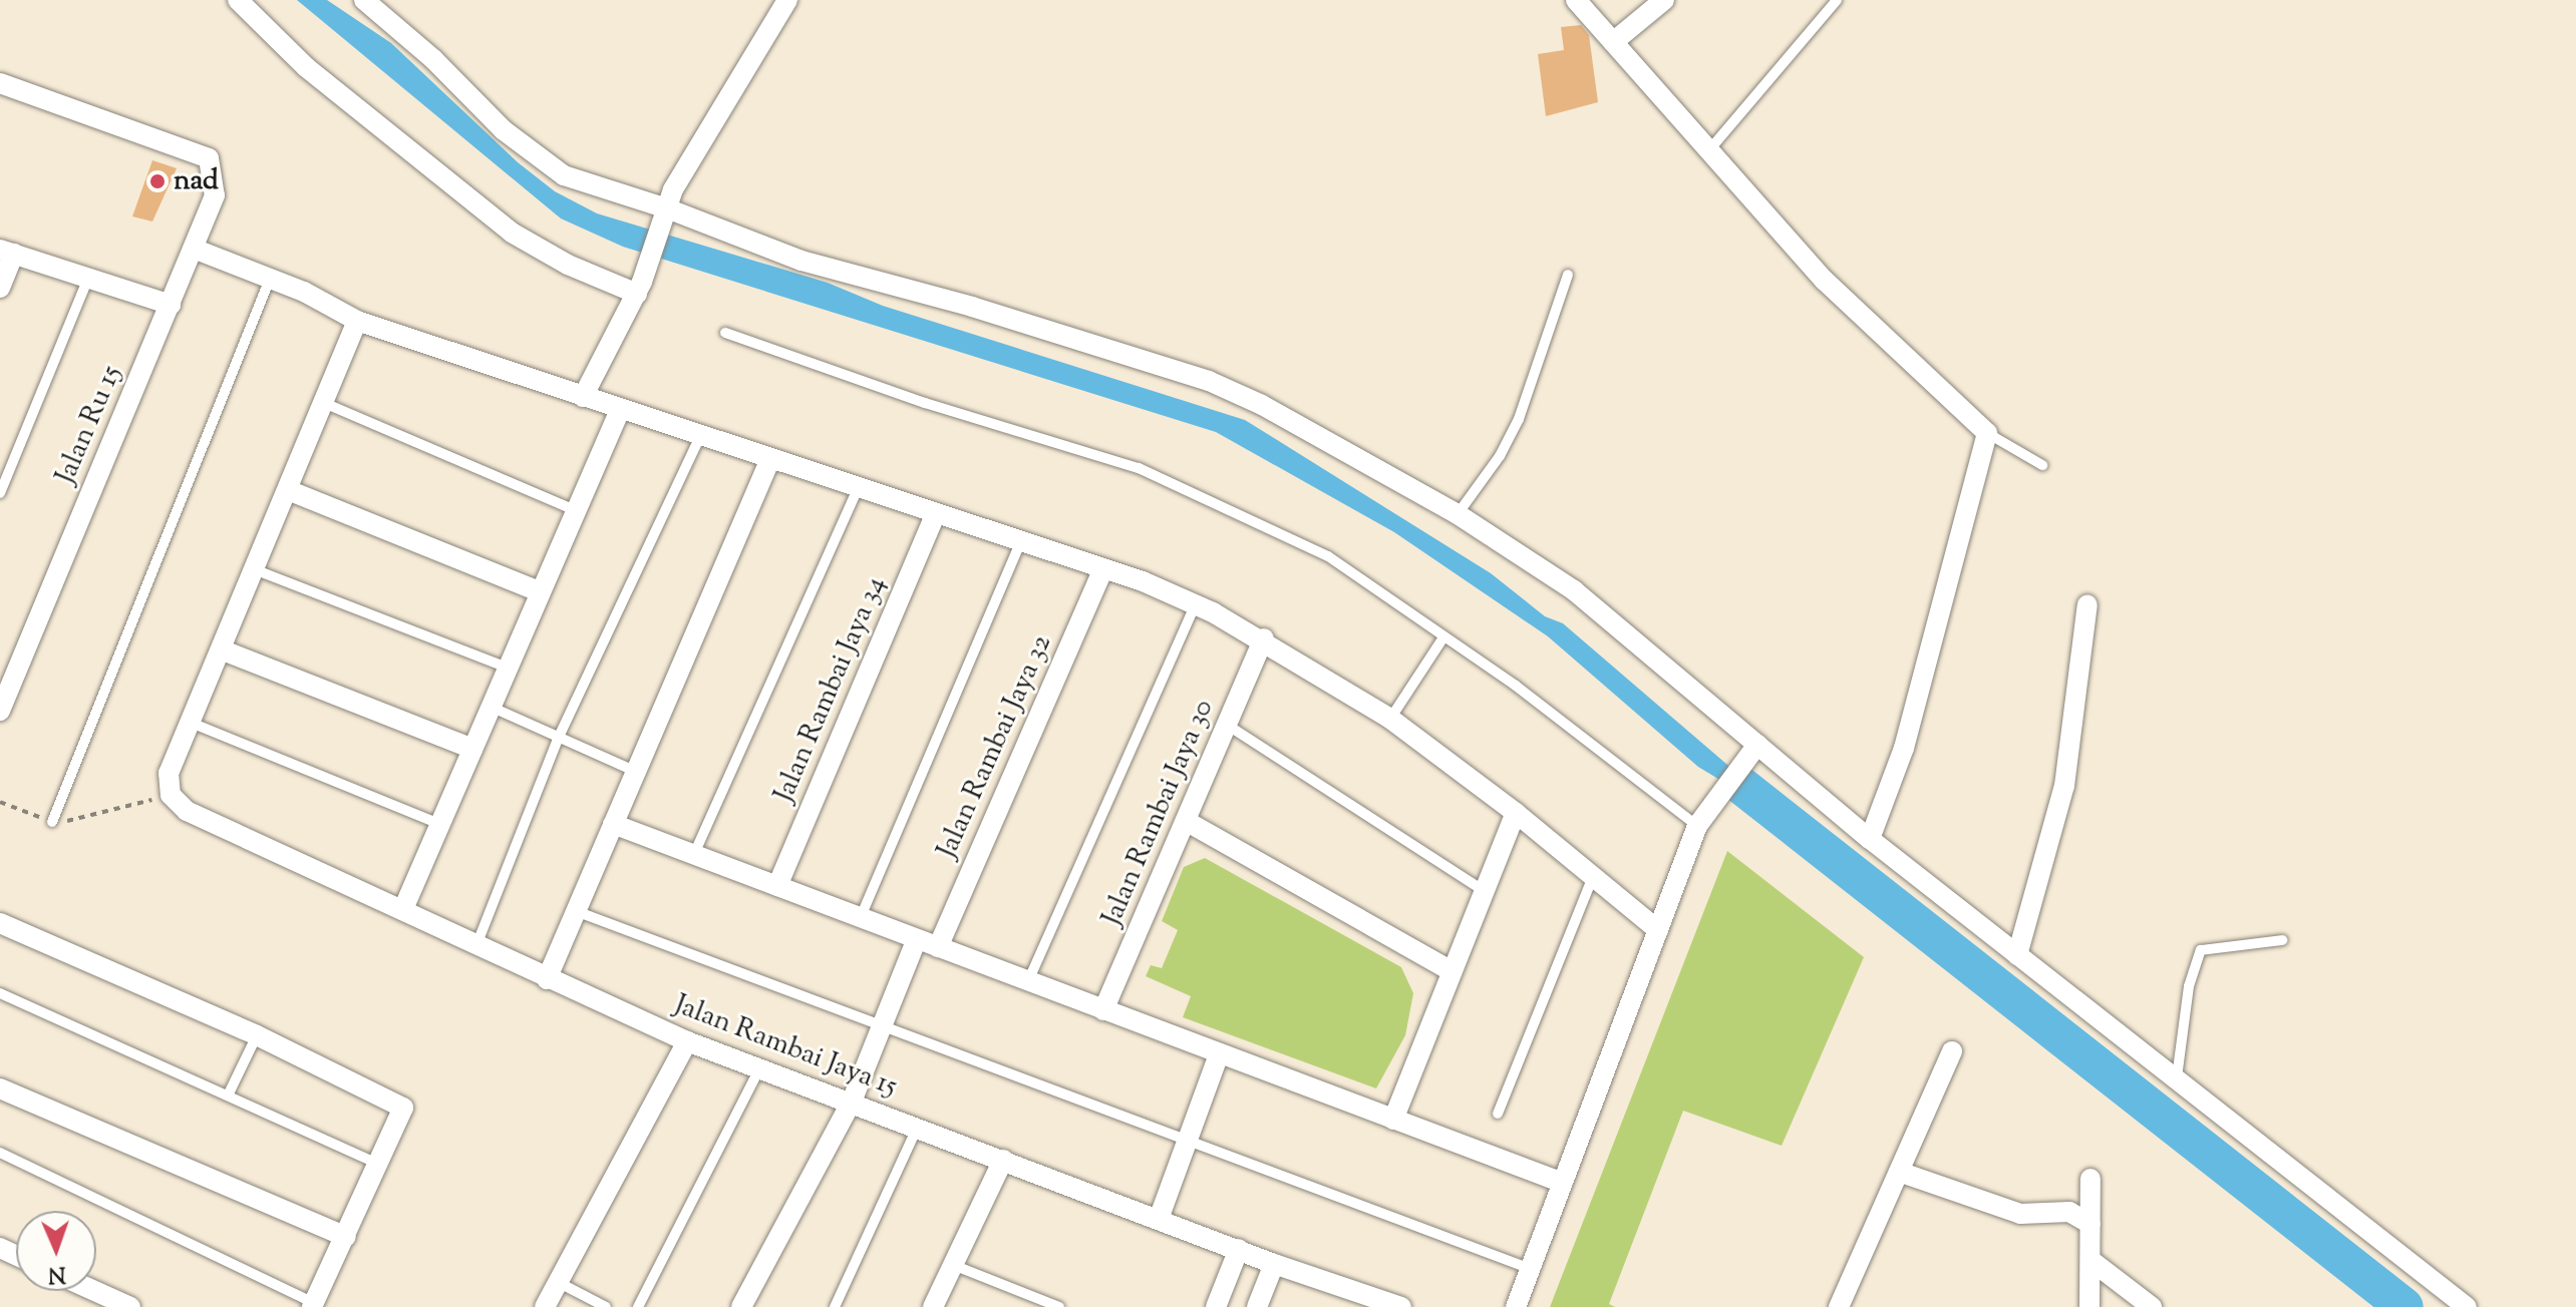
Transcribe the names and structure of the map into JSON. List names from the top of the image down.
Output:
{
  "streets": {
    "street": [
      "Jalan Ru 15",
      "Jalan Rambai Jaya 34",
      "Jalan Rambai Jaya 32",
      "Jalan Rambai Jaya 30",
      "Jalan Rambai Jaya 15"
    ]
  },
  "places": ["nad"],
  "north": "bottom"
}
